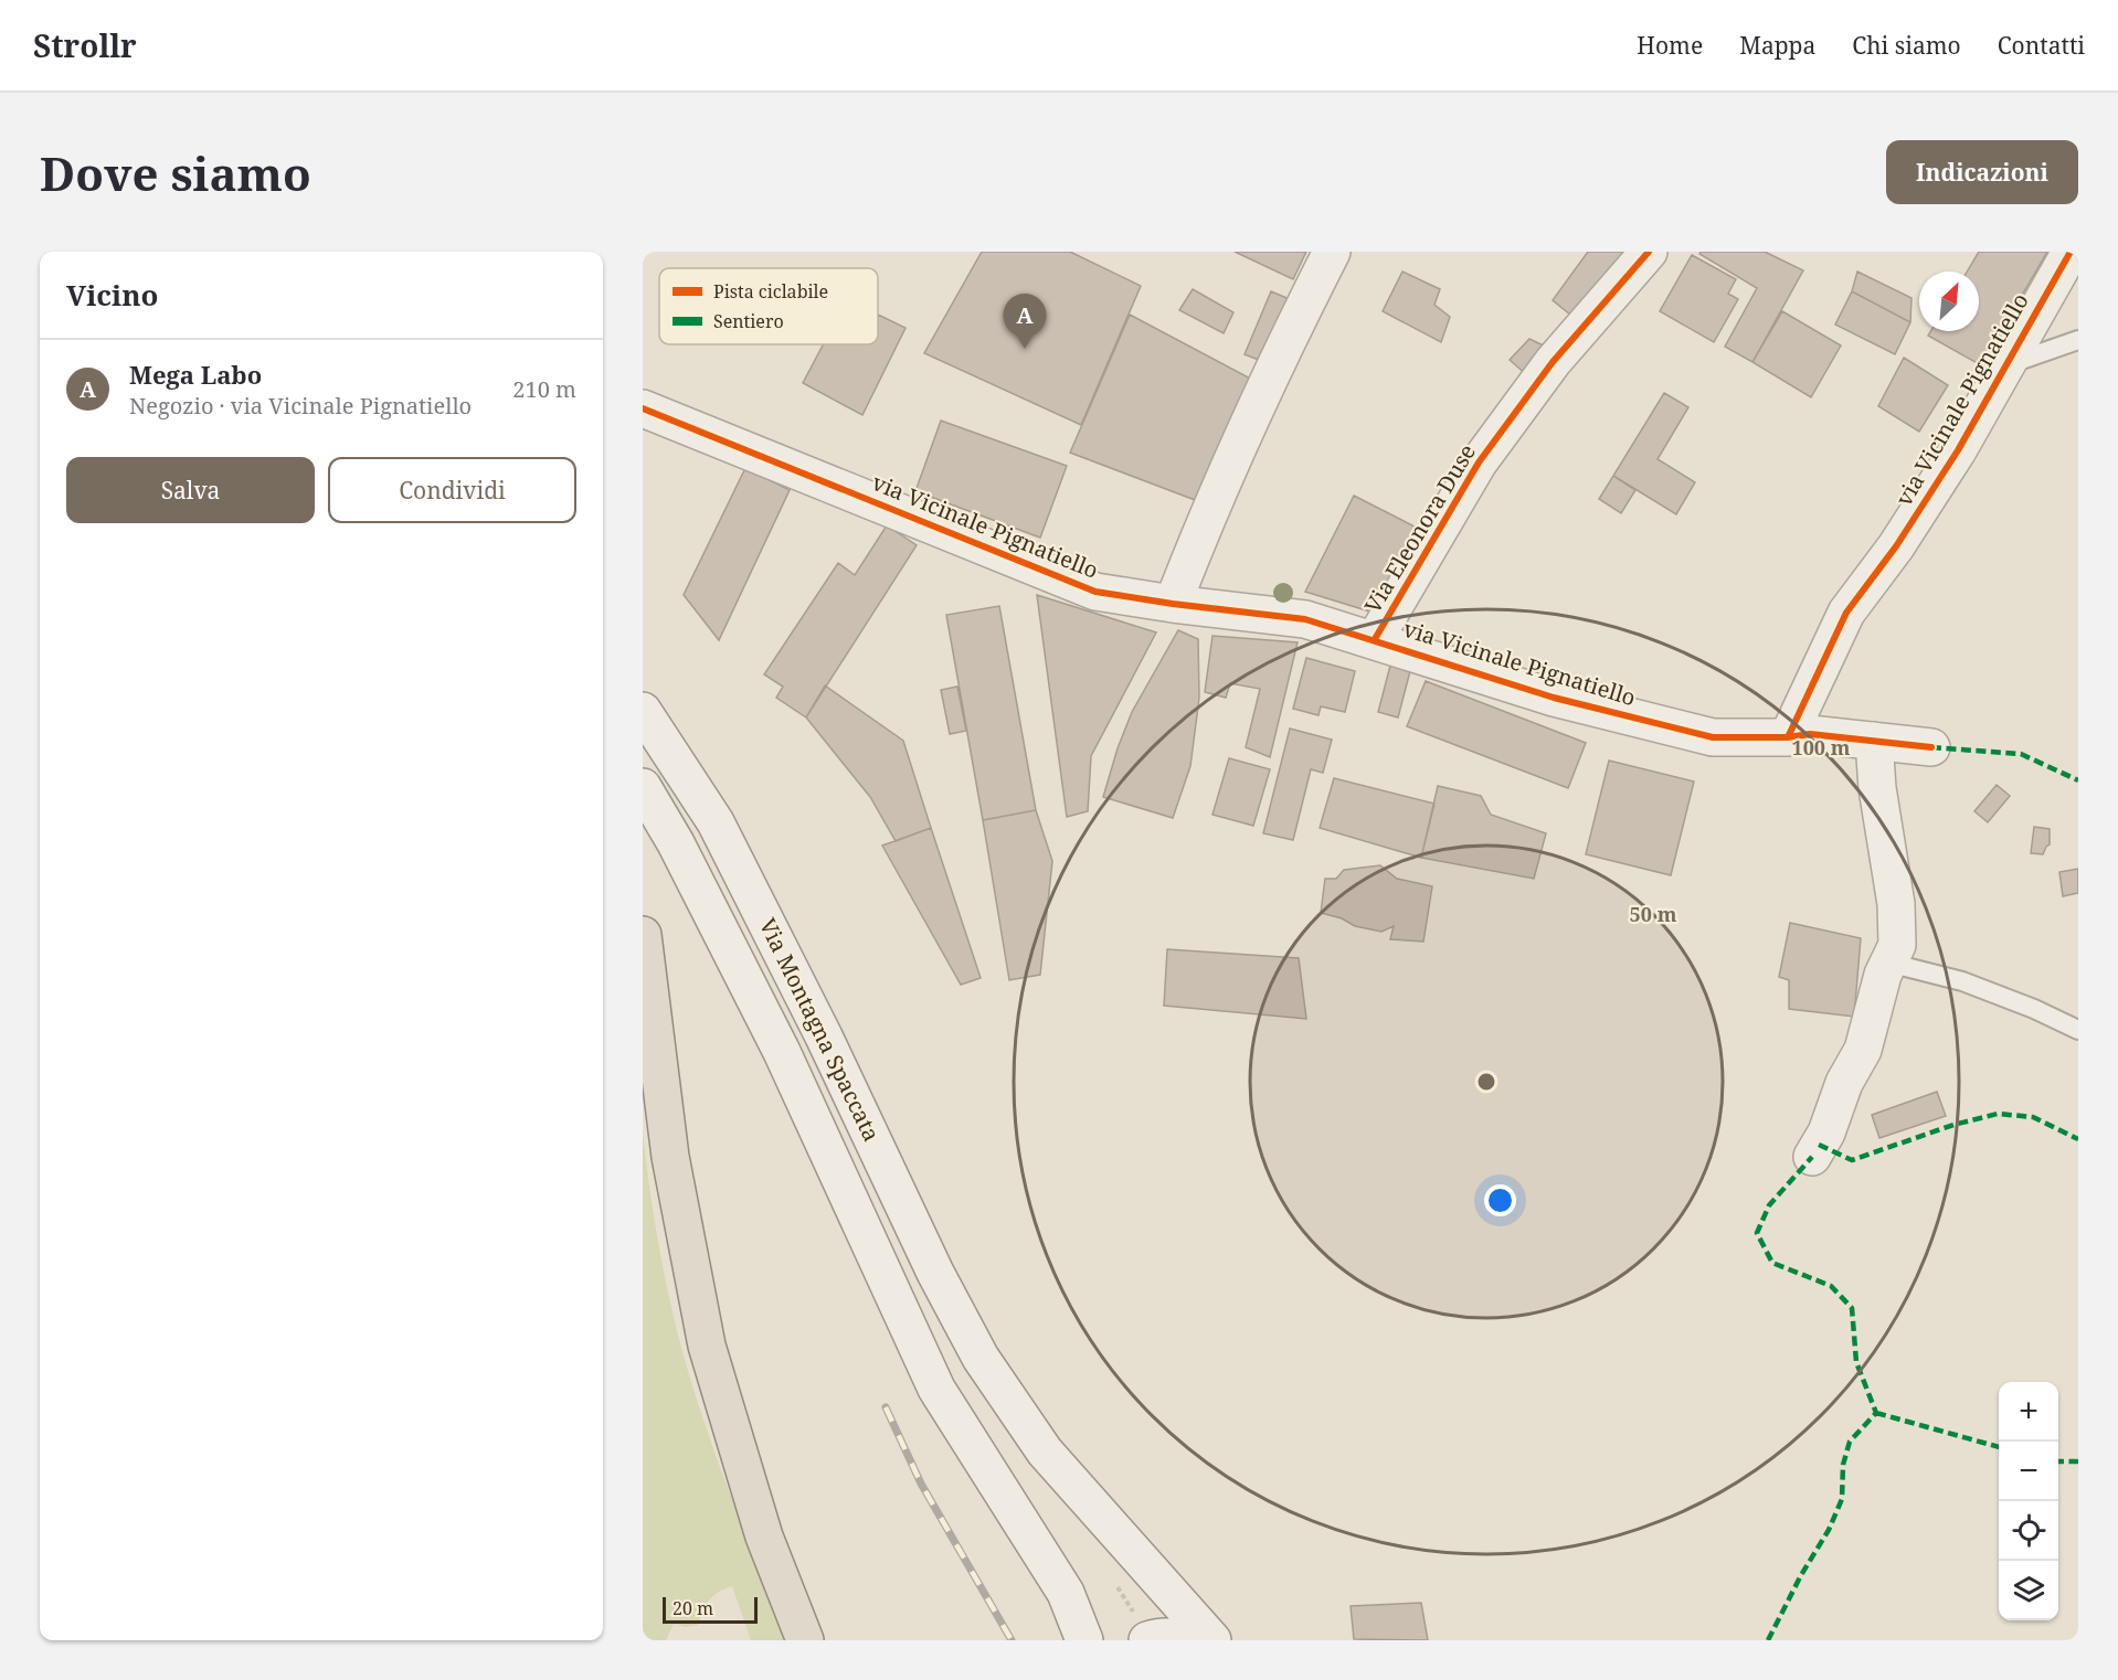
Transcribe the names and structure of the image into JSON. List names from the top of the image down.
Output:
{
  "streets": {
    "street": ["via Vicinale Pignatiello", "Via Eleonora Duse", "Via Montagna Spaccata"]
  },
  "crossings": [
    ["via Vicinale Pignatiello", "Via Eleonora Duse"]
  ],
  "legend": ["Pista ciclabile", "Sentiero"],
  "scale_bar": "20 m",
  "north": "top right",
  "page": {
    "header": "Strollr",
    "nav": [
      "Home",
      "Mappa",
      "Chi siamo",
      "Contatti"
    ],
    "buttons": [
      "Indicazioni",
      ["Salva", "Condividi"]
    ],
    "title": "Dove siamo",
    "heading": "Vicino",
    "pins": "A",
    "list": [
      {
        "mark": "A",
        "name": "Mega Labo",
        "note": "Negozio · via Vicinale Pignatiello",
        "value": "210 m"
      }
    ],
    "map_buttons": ["+", "−"],
    "scale": "20 m"
  },
  "rings": ["100 m", "50 m"]
}
